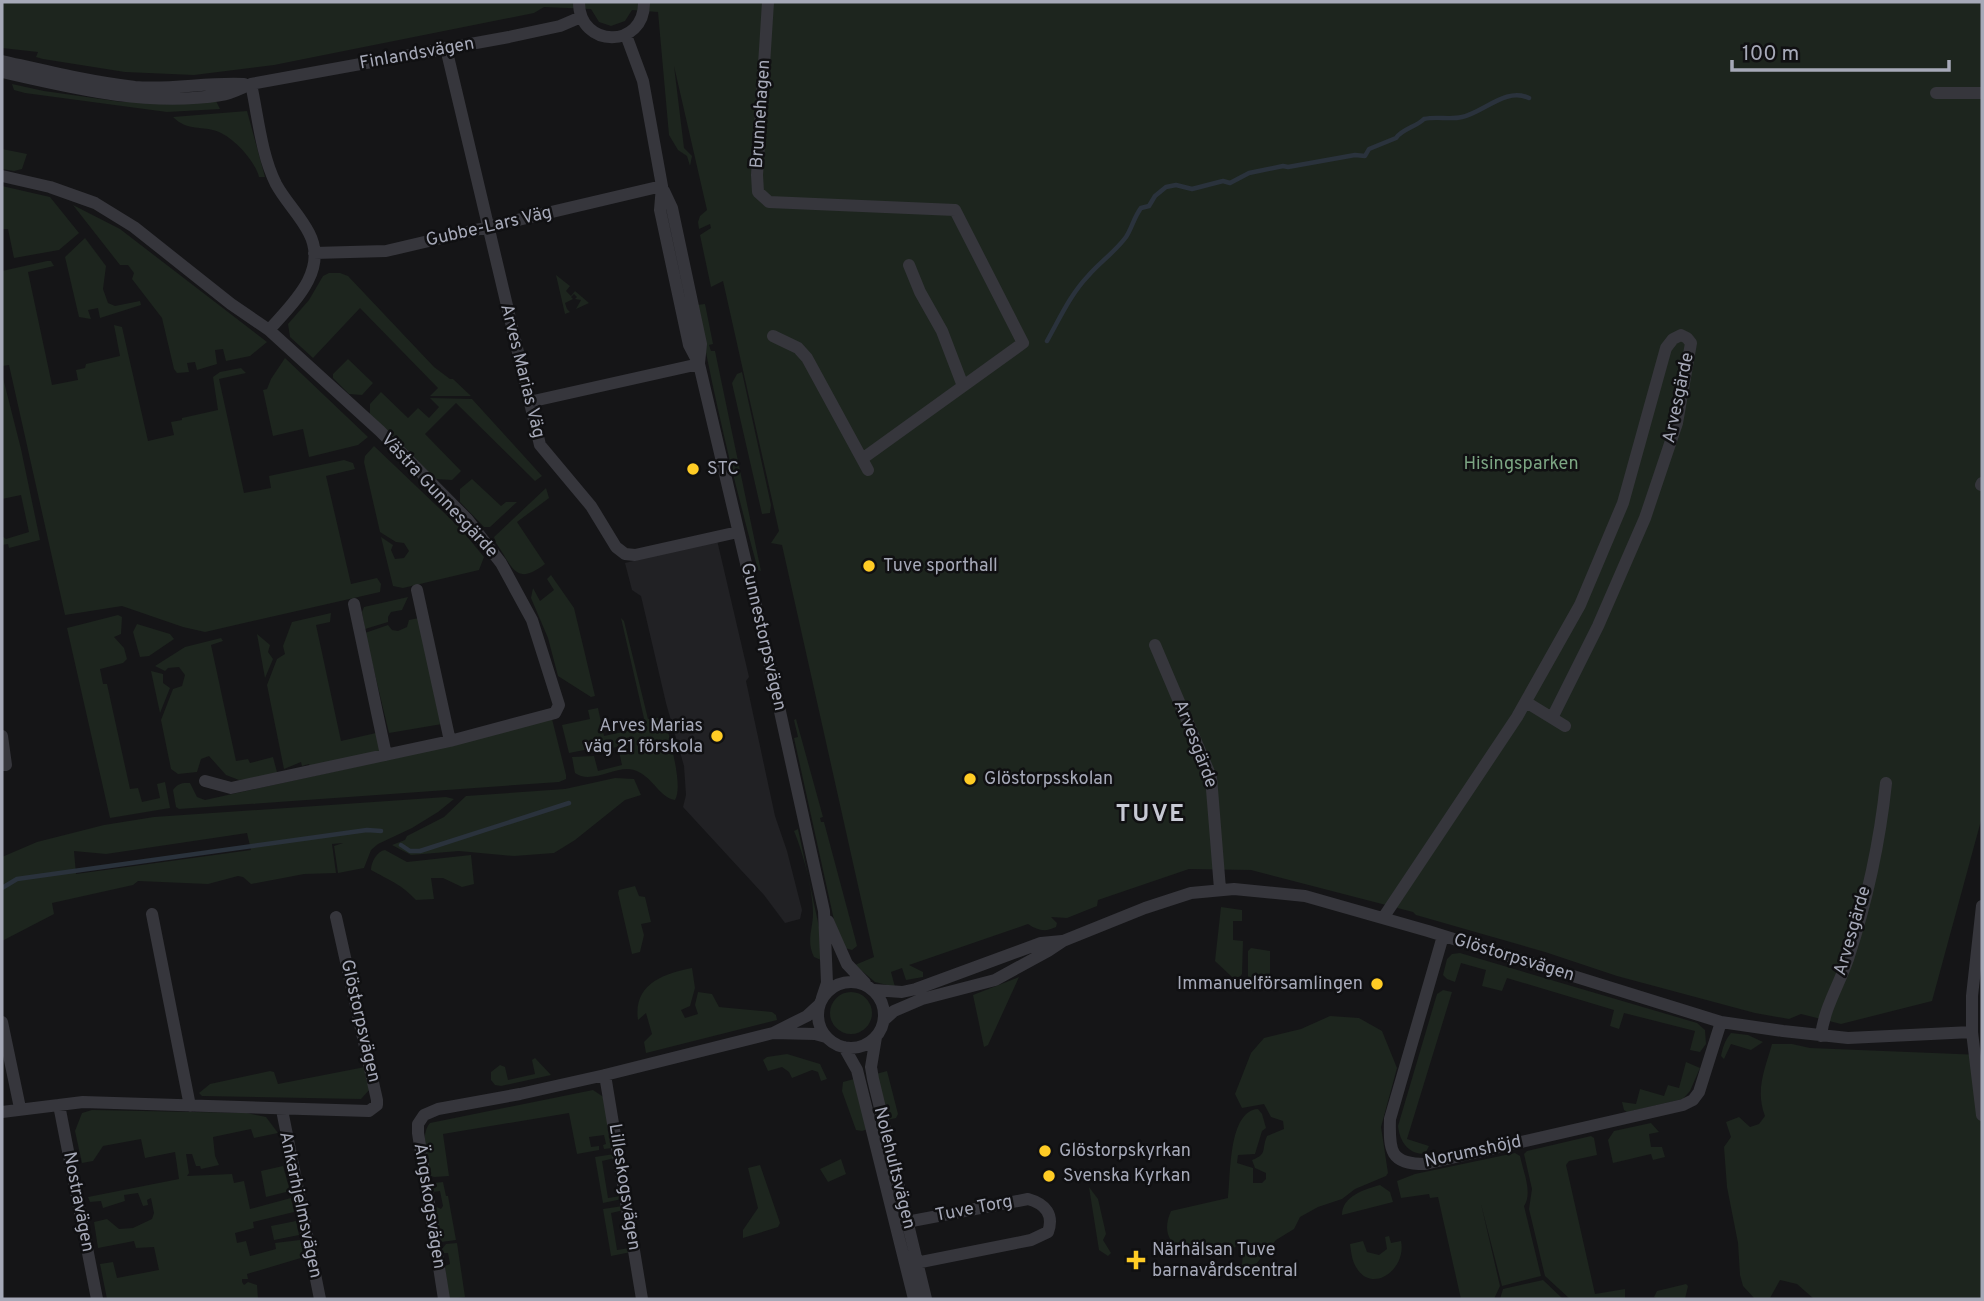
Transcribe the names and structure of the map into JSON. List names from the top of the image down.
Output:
{
  "streets": {
    "street": [
      "Finlandsvägen",
      "Brunnehagen",
      "Gubbe-Lars Väg",
      "Arves Marias Väg",
      "Arvesgärde",
      "Västra Gunnesgärde",
      "Gunnestorpsvägen",
      "Glöstorpsvägen",
      "Norumshöjd",
      "Nolehultsvägen",
      "Lilleskogsvägen",
      "Nostravägen",
      "Ankarhjelmsvägen",
      "Ängskogsvägen",
      "Tuve Torg"
    ]
  },
  "crossings": [
    ["Finlandsvägen", "Arves Marias Väg"],
    ["Gubbe-Lars Väg", "Arves Marias Väg"],
    ["Gubbe-Lars Väg", "Gunnestorpsvägen"],
    ["Arves Marias Väg", "Gunnestorpsvägen"],
    ["Arvesgärde", "Glöstorpsvägen"],
    ["Gunnestorpsvägen", "Glöstorpsvägen"],
    ["Gunnestorpsvägen", "Nolehultsvägen"],
    ["Glöstorpsvägen", "Norumshöjd"],
    ["Glöstorpsvägen", "Nolehultsvägen"],
    ["Glöstorpsvägen", "Nostravägen"],
    ["Glöstorpsvägen", "Ankarhjelmsvägen"],
    ["Nolehultsvägen", "Tuve Torg"],
    ["Lilleskogsvägen", "Ängskogsvägen"]
  ],
  "districts": ["TUVE"],
  "parks": ["Hisingsparken"],
  "places": {
    "other": [
      "STC",
      "Tuve sporthall",
      "Arves Marias väg 21 förskola",
      "Glöstorpsskolan",
      "Immanuelförsamlingen",
      "Glöstorpskyrkan",
      "Svenska Kyrkan"
    ],
    "health": ["Närhälsan Tuve barnavårdscentral"]
  },
  "scale_bar": "100 m"
}
